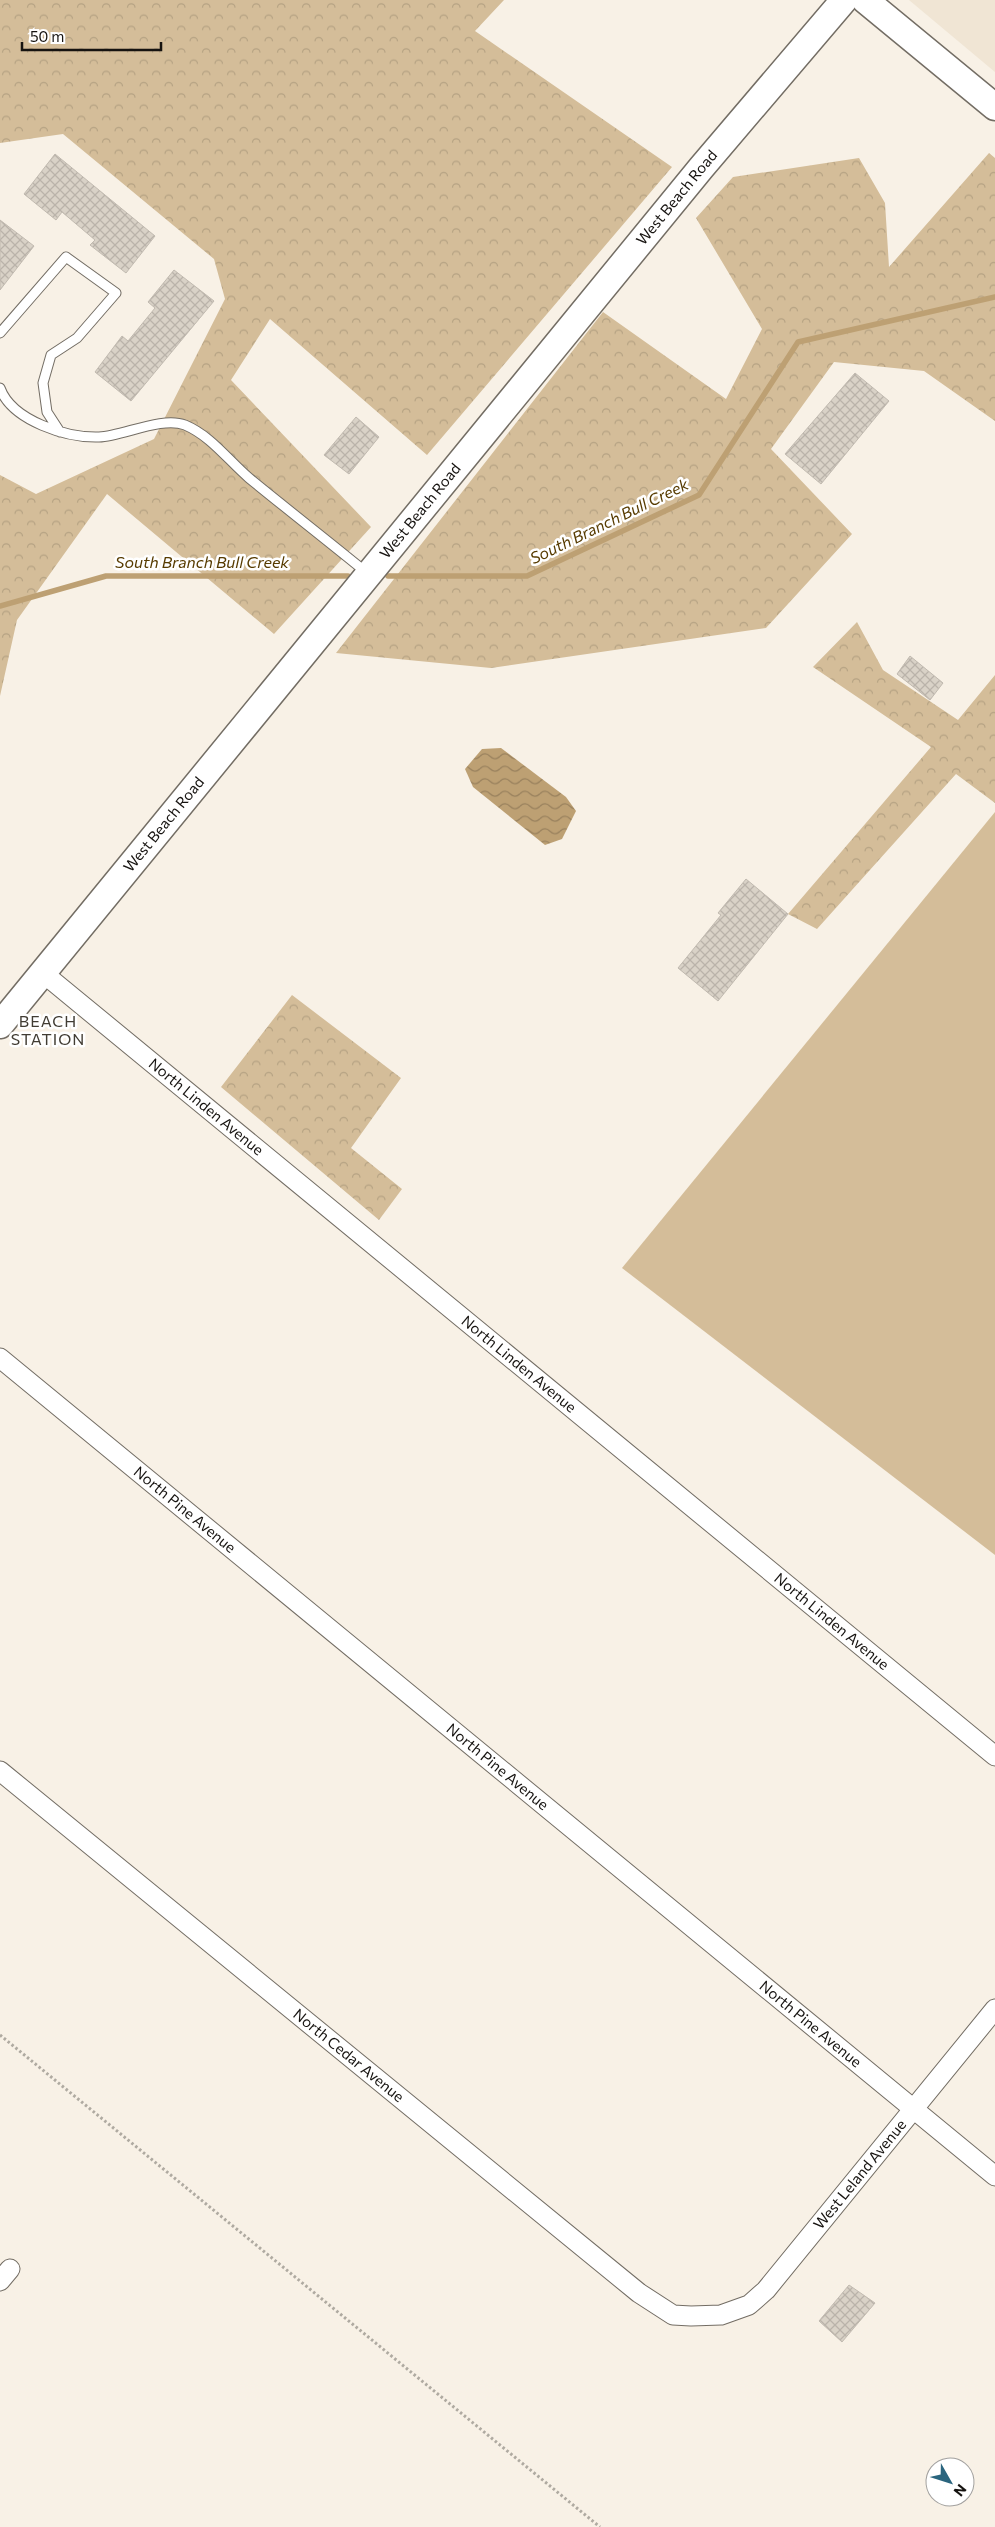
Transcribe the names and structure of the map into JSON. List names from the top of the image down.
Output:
{
  "streets": {
    "street": [
      "West Beach Road",
      "North Linden Avenue",
      "North Pine Avenue",
      "North Cedar Avenue",
      "West Leland Avenue"
    ]
  },
  "crossings": [
    ["West Beach Road", "North Linden Avenue"],
    ["North Pine Avenue", "West Leland Avenue"],
    ["North Cedar Avenue", "West Leland Avenue"]
  ],
  "districts": ["BEACH STATION"],
  "water": ["South Branch Bull Creek"],
  "scale_bar": "50 m",
  "north": "bottom right"
}
